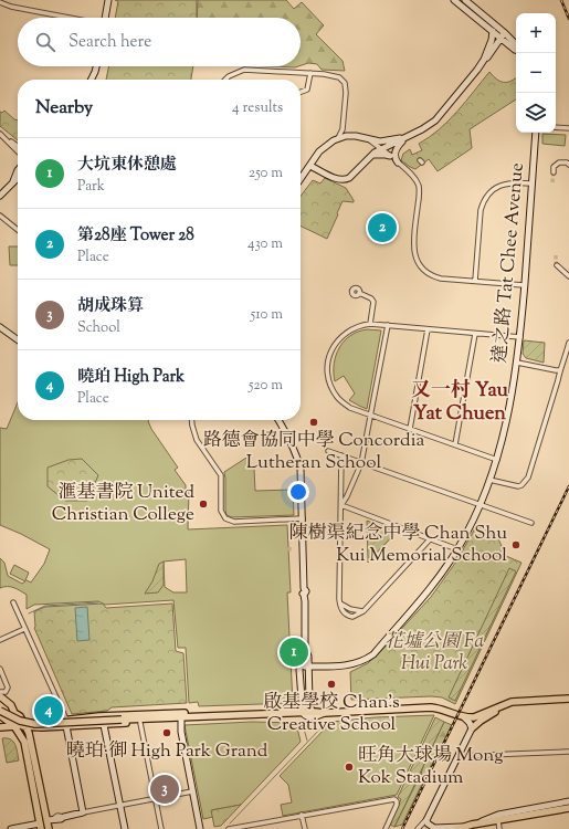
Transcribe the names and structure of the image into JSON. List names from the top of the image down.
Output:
{
  "streets": {
    "main road": ["達之路 Tat Chee Avenue"]
  },
  "districts": ["又一村 Yau Yat Chuen"],
  "parks": ["花墟公園 Fa Hui Park"],
  "places": [
    "路德會協同中學 Concordia Lutheran School",
    "滙基書院 United Christian College",
    "陳樹渠紀念中學 Chan Shu Kui Memorial School",
    "啟基學校 Chan's Creative School",
    "曉珀·御 High Park Grand",
    "旺角大球場 Mong Kok Stadium"
  ],
  "page": {
    "map_buttons": ["+", "−"],
    "search": "Search here",
    "heading": ["Nearby", "4 results"],
    "list": [
      {
        "mark": "1",
        "name": "大坑東休憩處",
        "note": "Park",
        "value": "250 m"
      },
      {
        "mark": "2",
        "name": "第28座 Tower 28",
        "note": "Place",
        "value": "430 m"
      },
      {
        "mark": "3",
        "name": "胡成珠算",
        "note": "School",
        "value": "510 m"
      },
      {
        "mark": "4",
        "name": "曉珀 High Park",
        "note": "Place",
        "value": "520 m"
      }
    ],
    "pins": [
      "2",
      "1",
      "4",
      "3"
    ]
  }
}
